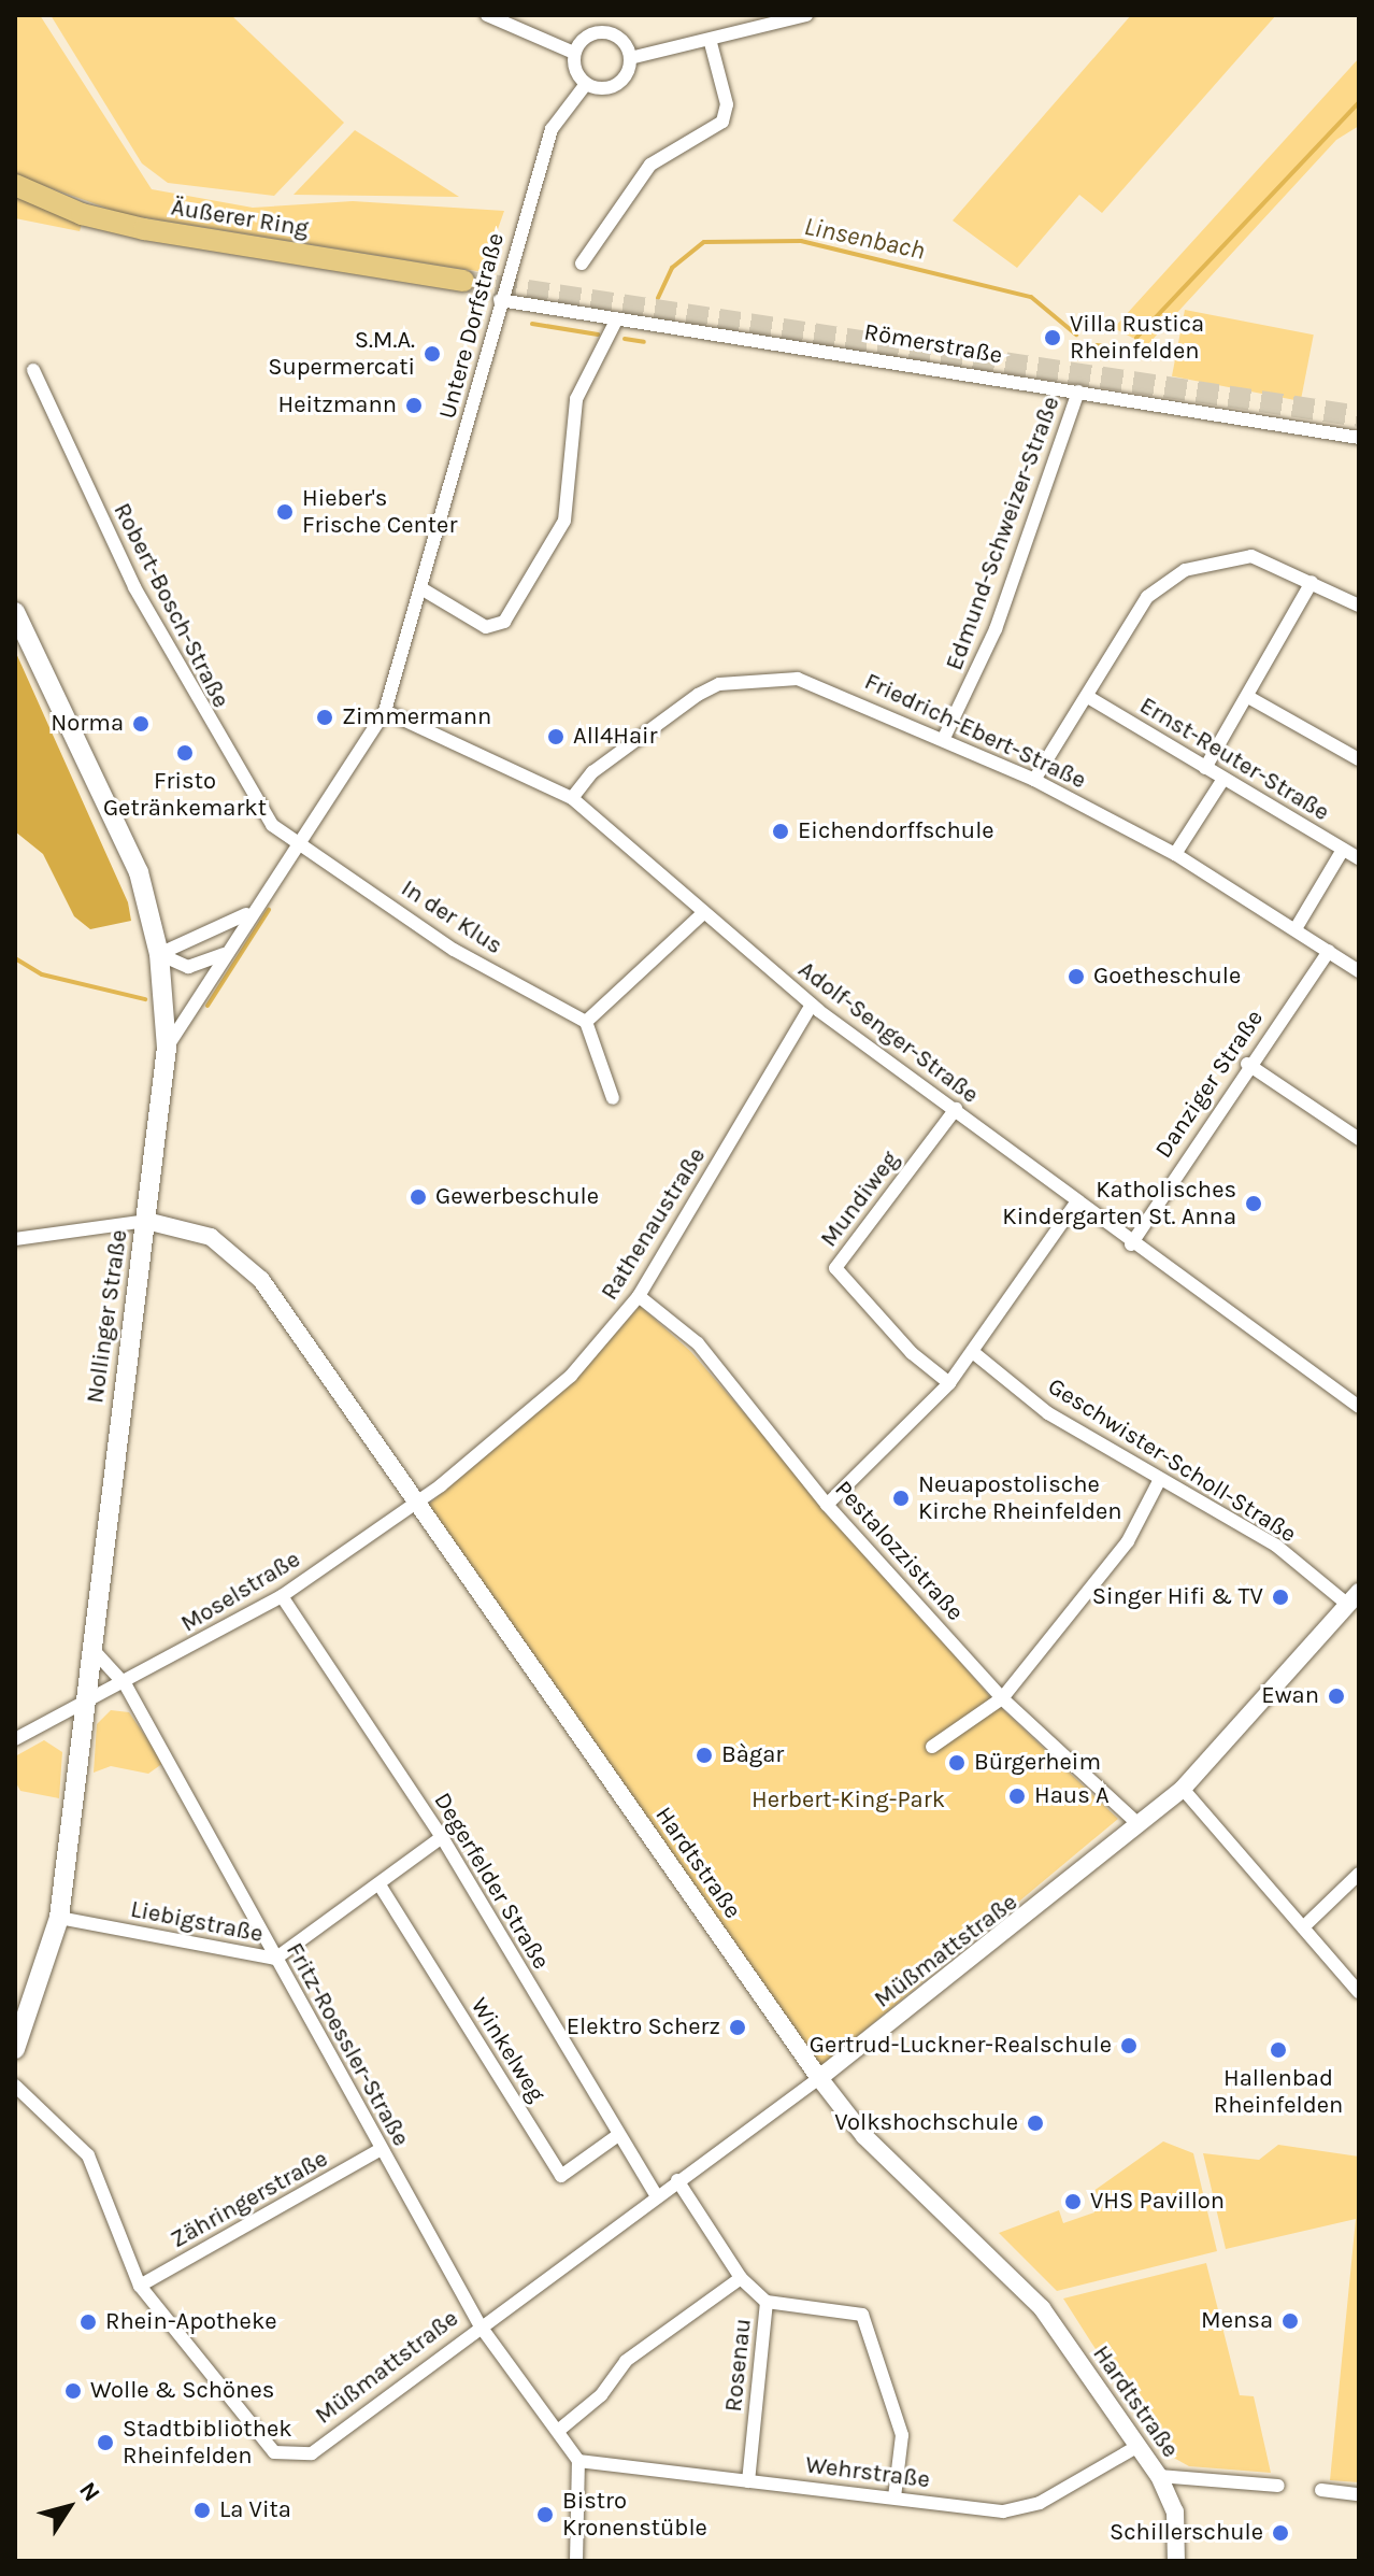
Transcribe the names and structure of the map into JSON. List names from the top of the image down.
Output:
{
  "streets": {
    "main road": ["Äußerer Ring", "Nollinger Straße"],
    "street": [
      "Untere Dorfstraße",
      "Römerstraße",
      "Edmund-Schweizer-Straße",
      "Robert-Bosch-Straße",
      "Friedrich-Ebert-Straße",
      "Ernst-Reuter-Straße",
      "In der Klus",
      "Adolf-Senger-Straße",
      "Danziger Straße",
      "Mundiweg",
      "Rathenaustraße",
      "Geschwister-Scholl-Straße",
      "Pestalozzistraße",
      "Moselstraße",
      "Hardtstraße",
      "Degerfelder Straße",
      "Liebigstraße",
      "Müßmattstraße",
      "Fritz-Roessler-Straße",
      "Winkelweg",
      "Zähringerstraße",
      "Rosenau",
      "Wehrstraße"
    ]
  },
  "crossings": [
    ["Untere Dorfstraße", "Römerstraße"],
    ["Untere Dorfstraße", "Robert-Bosch-Straße"],
    ["Untere Dorfstraße", "In der Klus"],
    ["Untere Dorfstraße", "Adolf-Senger-Straße"],
    ["Untere Dorfstraße", "Nollinger Straße"],
    ["Römerstraße", "Edmund-Schweizer-Straße"],
    ["Edmund-Schweizer-Straße", "Friedrich-Ebert-Straße"],
    ["Robert-Bosch-Straße", "In der Klus"],
    ["Friedrich-Ebert-Straße", "Adolf-Senger-Straße"],
    ["Friedrich-Ebert-Straße", "Danziger Straße"],
    ["Adolf-Senger-Straße", "Danziger Straße"],
    ["Adolf-Senger-Straße", "Mundiweg"],
    ["Adolf-Senger-Straße", "Rathenaustraße"],
    ["Rathenaustraße", "Pestalozzistraße"],
    ["Rathenaustraße", "Moselstraße"],
    ["Rathenaustraße", "Hardtstraße"],
    ["Nollinger Straße", "Moselstraße"],
    ["Nollinger Straße", "Hardtstraße"],
    ["Nollinger Straße", "Liebigstraße"],
    ["Nollinger Straße", "Fritz-Roessler-Straße"],
    ["Geschwister-Scholl-Straße", "Müßmattstraße"],
    ["Pestalozzistraße", "Müßmattstraße"],
    ["Moselstraße", "Hardtstraße"],
    ["Moselstraße", "Degerfelder Straße"],
    ["Moselstraße", "Fritz-Roessler-Straße"],
    ["Hardtstraße", "Müßmattstraße"],
    ["Hardtstraße", "Wehrstraße"],
    ["Degerfelder Straße", "Liebigstraße"],
    ["Degerfelder Straße", "Müßmattstraße"],
    ["Degerfelder Straße", "Winkelweg"],
    ["Liebigstraße", "Fritz-Roessler-Straße"],
    ["Liebigstraße", "Winkelweg"],
    ["Müßmattstraße", "Fritz-Roessler-Straße"],
    ["Müßmattstraße", "Zähringerstraße"],
    ["Müßmattstraße", "Rosenau"],
    ["Fritz-Roessler-Straße", "Zähringerstraße"],
    ["Fritz-Roessler-Straße", "Wehrstraße"],
    ["Rosenau", "Wehrstraße"]
  ],
  "water": ["Linsenbach"],
  "parks": ["Herbert-King-Park"],
  "places": [
    "Villa Rustica Rheinfelden",
    "S.M.A. Supermercati",
    "Heitzmann",
    "Hieber's Frische Center",
    "Zimmermann",
    "Norma",
    "All4Hair",
    "Fristo Getränkemarkt",
    "Eichendorffschule",
    "Goetheschule",
    "Gewerbeschule",
    "Katholisches Kindergarten St. Anna",
    "Neuapostolische Kirche Rheinfelden",
    "Singer Hifi & TV",
    "Ewan",
    "Bàgar",
    "Bürgerheim",
    "Haus A",
    "Elektro Scherz",
    "Gertrud-Luckner-Realschule",
    "Hallenbad Rheinfelden",
    "Volkshochschule",
    "VHS Pavillon",
    "Mensa",
    "Rhein-Apotheke",
    "Wolle & Schönes",
    "Stadtbibliothek Rheinfelden",
    "La Vita",
    "Bistro Kronenstüble",
    "Schillerschule"
  ],
  "north": "top right"
}
